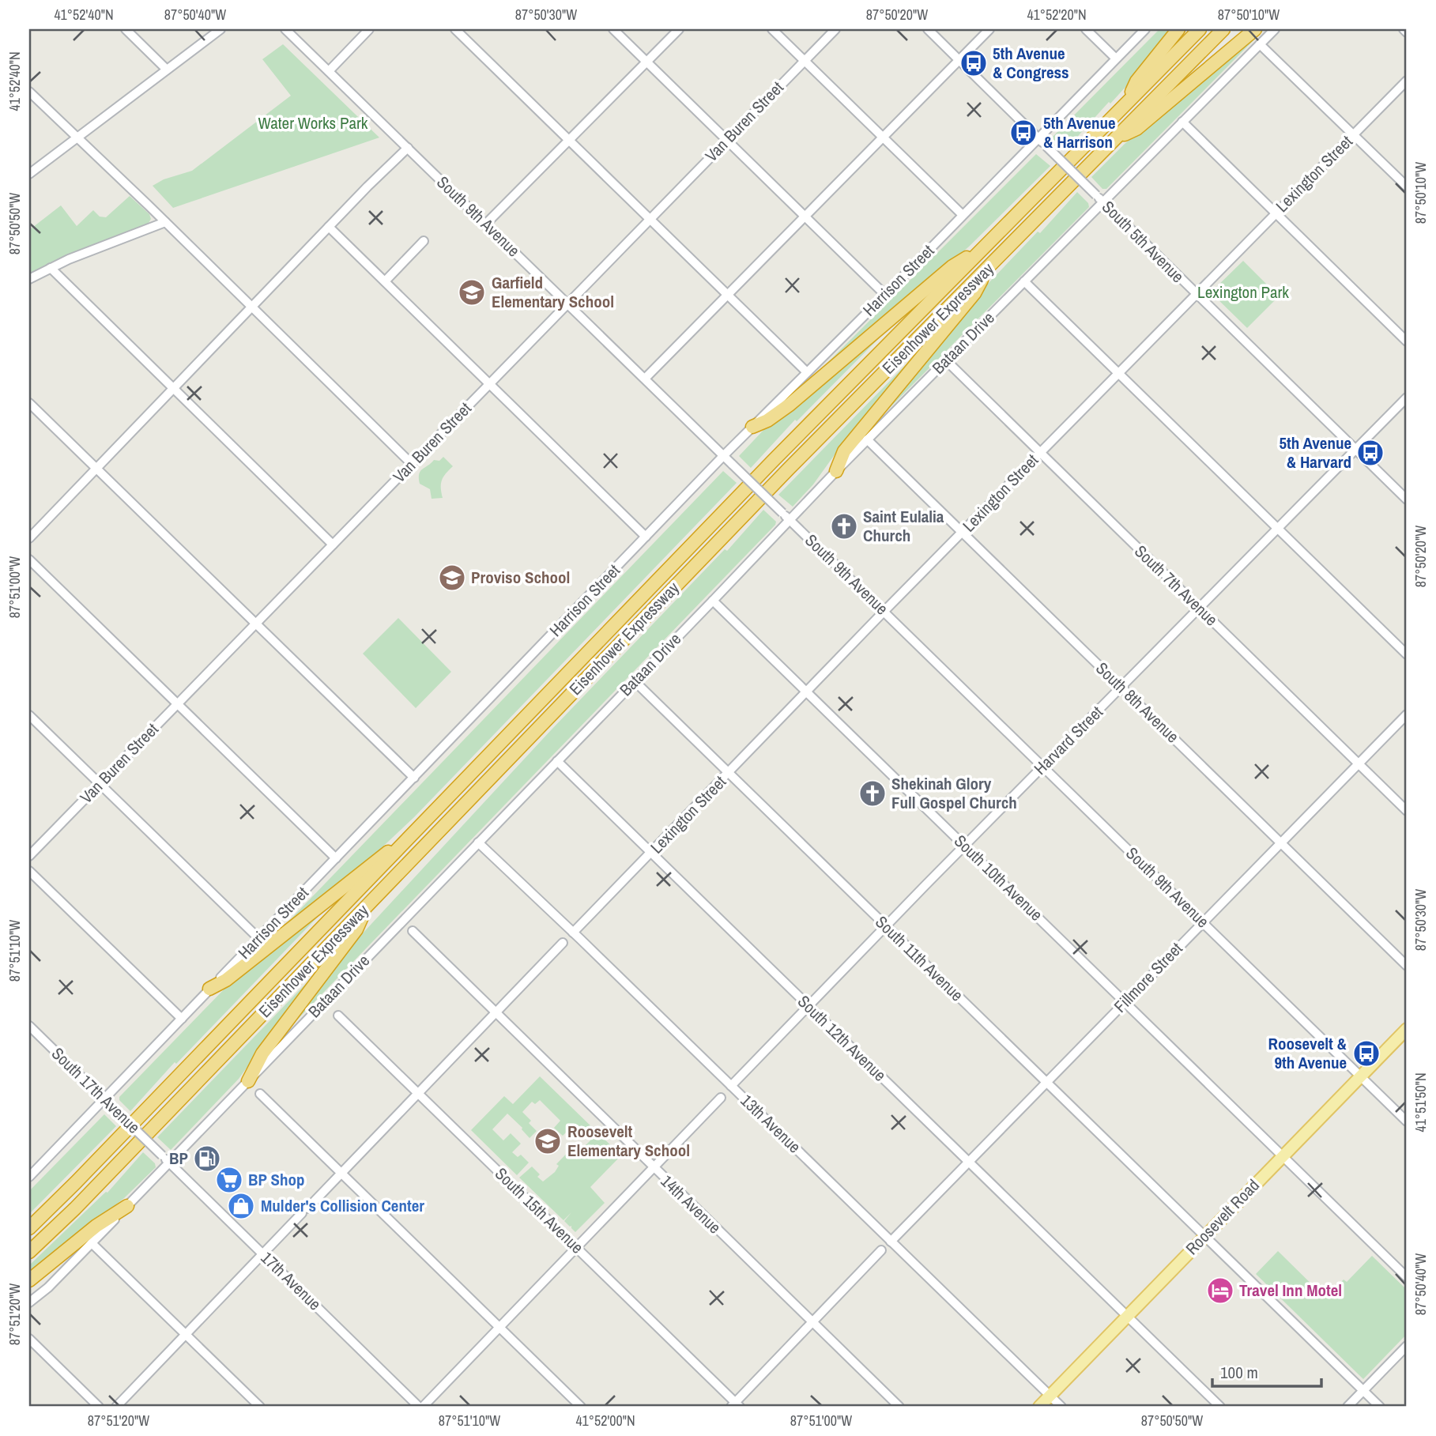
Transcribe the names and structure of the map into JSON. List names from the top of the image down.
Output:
{
  "streets": {
    "highway": ["Eisenhower Expressway"],
    "main road": ["Roosevelt Road"],
    "street": [
      "Van Buren Street",
      "Lexington Street",
      "South 9th Avenue",
      "South 5th Avenue",
      "Harrison Street",
      "Bataan Drive",
      "South 7th Avenue",
      "South 8th Avenue",
      "Harvard Street",
      "South 10th Avenue",
      "South 11th Avenue",
      "Fillmore Street",
      "South 12th Avenue",
      "South 17th Avenue",
      "13th Avenue",
      "14th Avenue",
      "South 15th Avenue",
      "17th Avenue"
    ]
  },
  "crossings": [
    ["Van Buren Street", "South 9th Avenue"],
    ["Lexington Street", "South 9th Avenue"],
    ["Lexington Street", "South 5th Avenue"],
    ["Lexington Street", "South 7th Avenue"],
    ["Lexington Street", "South 8th Avenue"],
    ["Lexington Street", "South 10th Avenue"],
    ["Lexington Street", "South 11th Avenue"],
    ["Lexington Street", "South 12th Avenue"],
    ["Lexington Street", "13th Avenue"],
    ["South 9th Avenue", "Harrison Street"],
    ["South 9th Avenue", "Bataan Drive"],
    ["South 9th Avenue", "Harvard Street"],
    ["South 9th Avenue", "Fillmore Street"],
    ["South 9th Avenue", "Roosevelt Road"],
    ["South 5th Avenue", "Harrison Street"],
    ["South 5th Avenue", "Bataan Drive"],
    ["South 5th Avenue", "Harvard Street"],
    ["Harrison Street", "South 17th Avenue"],
    ["Bataan Drive", "South 7th Avenue"],
    ["Bataan Drive", "South 8th Avenue"],
    ["Bataan Drive", "South 10th Avenue"],
    ["Bataan Drive", "South 11th Avenue"],
    ["Bataan Drive", "South 12th Avenue"],
    ["Bataan Drive", "13th Avenue"],
    ["Bataan Drive", "17th Avenue"],
    ["South 7th Avenue", "Harvard Street"],
    ["South 7th Avenue", "Fillmore Street"],
    ["South 8th Avenue", "Harvard Street"],
    ["South 8th Avenue", "Fillmore Street"],
    ["Harvard Street", "South 10th Avenue"],
    ["Harvard Street", "South 11th Avenue"],
    ["Harvard Street", "South 12th Avenue"],
    ["Harvard Street", "13th Avenue"],
    ["South 10th Avenue", "Fillmore Street"],
    ["South 10th Avenue", "Roosevelt Road"],
    ["South 11th Avenue", "Fillmore Street"],
    ["South 11th Avenue", "Roosevelt Road"],
    ["Fillmore Street", "South 12th Avenue"],
    ["Fillmore Street", "13th Avenue"],
    ["South 12th Avenue", "Roosevelt Road"],
    ["South 17th Avenue", "17th Avenue"],
    ["13th Avenue", "Roosevelt Road"]
  ],
  "parks": ["Water Works Park", "Lexington Park"],
  "places": {
    "bus stop": [
      "5th Avenue & Congress",
      "5th Avenue & Harrison",
      "5th Avenue & Harvard",
      "Roosevelt & 9th Avenue"
    ],
    "school or university": ["Garfield Elementary School", "Proviso School", "Roosevelt Elementary School"],
    "church": ["Saint Eulalia Church", "Shekinah Glory Full Gospel Church"],
    "fuel station": ["BP"],
    "supermarket": ["BP Shop"],
    "shop": ["Mulder's Collision Center"],
    "hotel": ["Travel Inn Motel"]
  },
  "scale_bar": "100 m",
  "coordinates": [
    "41°52'40\"N",
    "87°50'40\"W",
    "87°50'30\"W",
    "87°50'20\"W",
    "41°52'20\"N",
    "87°50'10\"W",
    "87°50'50\"W",
    "87°51'00\"W",
    "87°51'10\"W",
    "41°51'50\"N",
    "87°51'20\"W",
    "41°52'00\"N"
  ]
}
